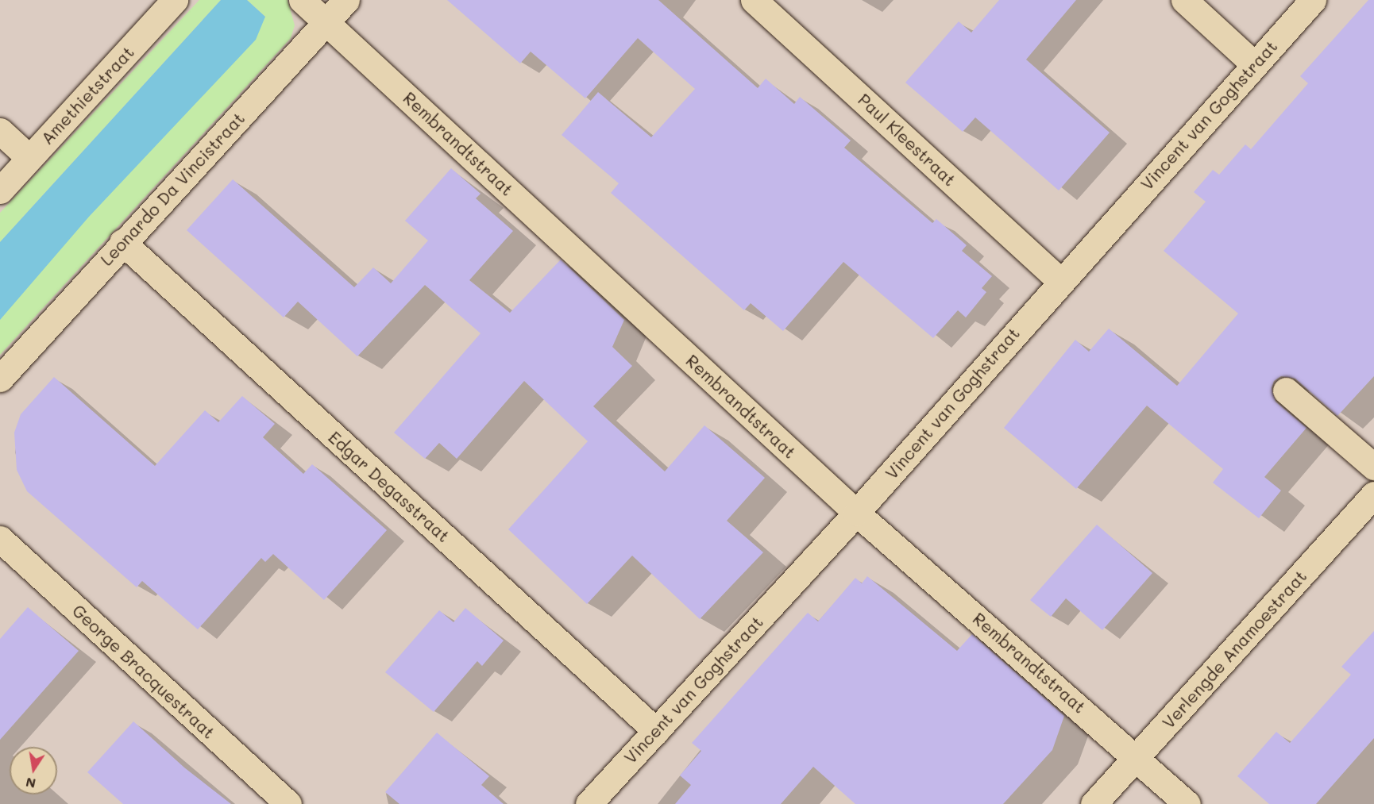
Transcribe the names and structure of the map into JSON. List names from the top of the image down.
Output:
{
  "streets": {
    "street": [
      "Amethietstraat",
      "Vincent van Goghstraat",
      "Paul Kleestraat",
      "Rembrandtstraat",
      "Leonardo Da Vincistraat",
      "Edgar Degasstraat",
      "Verlengde Anamoestraat",
      "George Bracquestraat"
    ]
  },
  "crossings": [
    ["Vincent van Goghstraat", "Paul Kleestraat"],
    ["Vincent van Goghstraat", "Rembrandtstraat"],
    ["Vincent van Goghstraat", "Edgar Degasstraat"],
    ["Rembrandtstraat", "Leonardo Da Vincistraat"],
    ["Rembrandtstraat", "Verlengde Anamoestraat"],
    ["Leonardo Da Vincistraat", "Edgar Degasstraat"]
  ],
  "north": "bottom"
}
